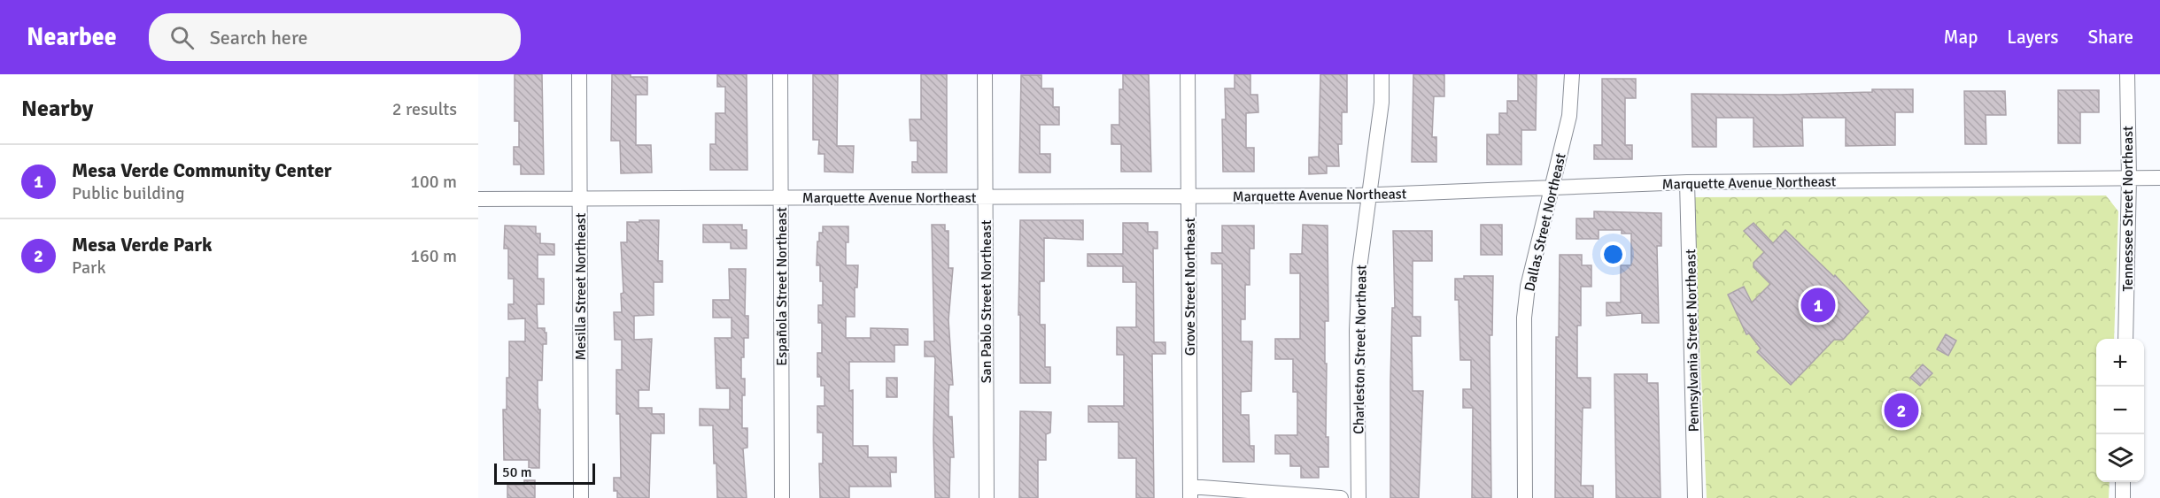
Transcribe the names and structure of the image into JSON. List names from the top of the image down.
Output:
{
  "streets": {
    "street": [
      "Marquette Avenue Northeast",
      "Tennessee Street Northeast",
      "Dallas Street Northeast",
      "Mesilla Street Northeast",
      "Española Street Northeast",
      "Grove Street Northeast",
      "San Pablo Street Northeast",
      "Pennsylvania Street Northeast",
      "Charleston Street Northeast"
    ]
  },
  "crossings": [
    ["Marquette Avenue Northeast", "Tennessee Street Northeast"],
    ["Marquette Avenue Northeast", "Dallas Street Northeast"],
    ["Marquette Avenue Northeast", "Mesilla Street Northeast"],
    ["Marquette Avenue Northeast", "Española Street Northeast"],
    ["Marquette Avenue Northeast", "Grove Street Northeast"],
    ["Marquette Avenue Northeast", "San Pablo Street Northeast"],
    ["Marquette Avenue Northeast", "Pennsylvania Street Northeast"],
    ["Marquette Avenue Northeast", "Charleston Street Northeast"]
  ],
  "scale_bar": "50 m",
  "page": {
    "header": "Nearbee",
    "search": "Search here",
    "nav": ["Map", "Layers", "Share"],
    "heading": ["Nearby", "2 results"],
    "list": [
      {
        "mark": "1",
        "name": "Mesa Verde Community Center",
        "note": "Public building",
        "value": "100 m"
      },
      {
        "mark": "2",
        "name": "Mesa Verde Park",
        "note": "Park",
        "value": "160 m"
      }
    ],
    "pins": ["1", "2"],
    "map_buttons": ["+", "−"],
    "scale": "50 m"
  }
}
